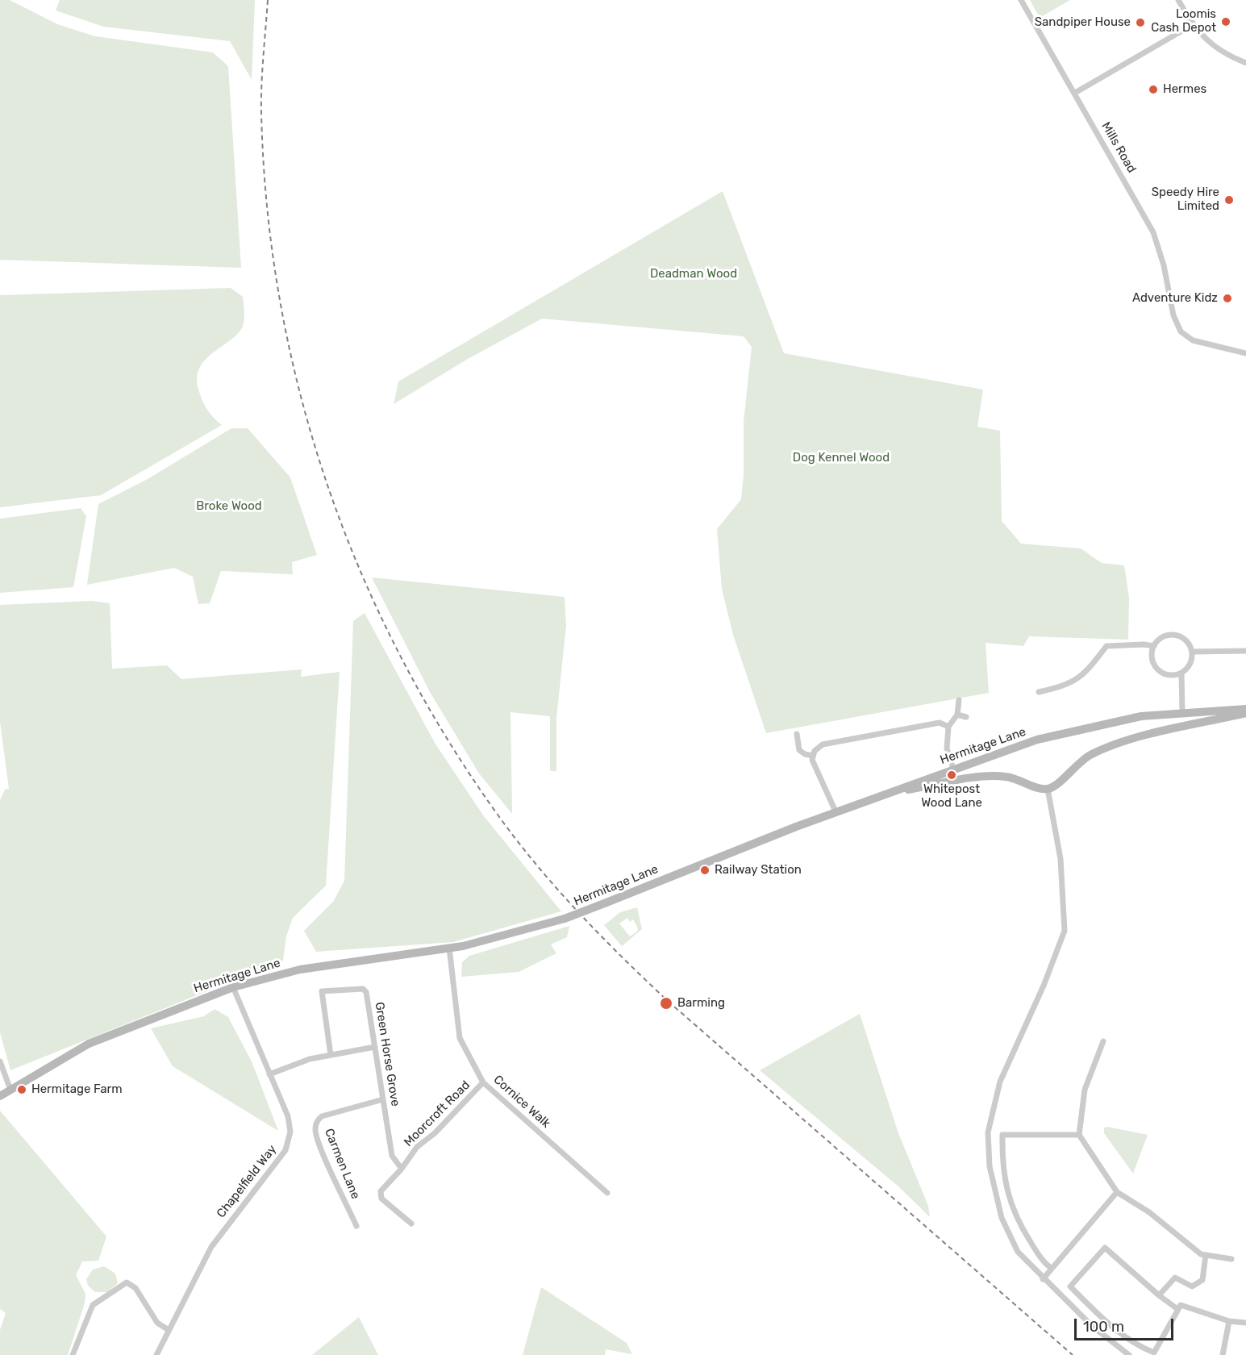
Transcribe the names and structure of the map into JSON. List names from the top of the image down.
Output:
{
  "streets": {
    "main road": ["Hermitage Lane"],
    "street": [
      "Mills Road",
      "Green Horse Grove",
      "Cornice Walk",
      "Moorcroft Road",
      "Carmen Lane",
      "Chapelfield Way"
    ]
  },
  "crossings": [
    ["Hermitage Lane", "Cornice Walk"],
    ["Hermitage Lane", "Chapelfield Way"],
    ["Green Horse Grove", "Moorcroft Road"],
    ["Green Horse Grove", "Carmen Lane"],
    ["Cornice Walk", "Moorcroft Road"]
  ],
  "parks": ["Deadman Wood", "Dog Kennel Wood", "Broke Wood"],
  "places": [
    "Loomis Cash Depot",
    "Sandpiper House",
    "Hermes",
    "Speedy Hire Limited",
    "Adventure Kidz",
    "Whitepost Wood Lane",
    "Railway Station",
    "Barming",
    "Hermitage Farm"
  ],
  "scale_bar": "100 m"
}
